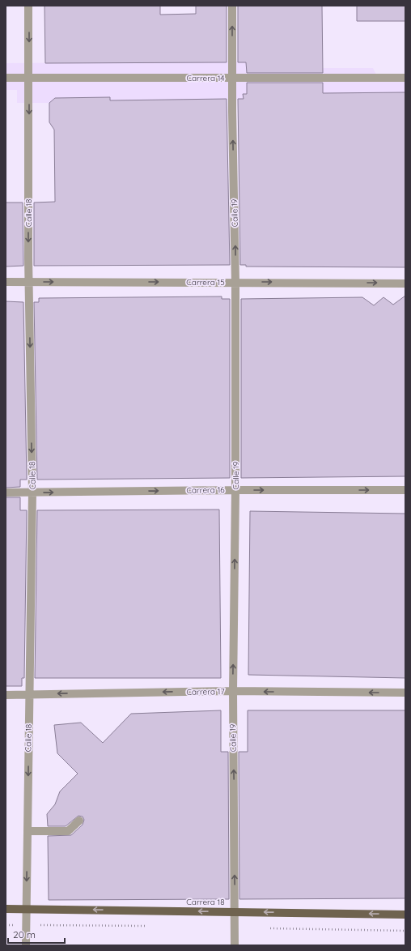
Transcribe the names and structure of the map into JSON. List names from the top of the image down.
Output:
{
  "streets": {
    "main road": ["Carrera 18"],
    "street": [
      "Carrera 14",
      "Calle 18",
      "Calle 19",
      "Carrera 15",
      "Carrera 16",
      "Carrera 17"
    ]
  },
  "crossings": [
    ["Carrera 14", "Calle 18"],
    ["Carrera 14", "Calle 19"],
    ["Calle 18", "Carrera 15"],
    ["Calle 18", "Carrera 16"],
    ["Calle 18", "Carrera 17"],
    ["Calle 18", "Carrera 18"],
    ["Calle 19", "Carrera 15"],
    ["Calle 19", "Carrera 16"],
    ["Calle 19", "Carrera 17"],
    ["Calle 19", "Carrera 18"]
  ],
  "one_way": [
    "Calle 18",
    "Calle 19",
    "Carrera 15",
    "Carrera 16",
    "Carrera 17",
    "Carrera 18"
  ],
  "scale_bar": "20 m"
}
